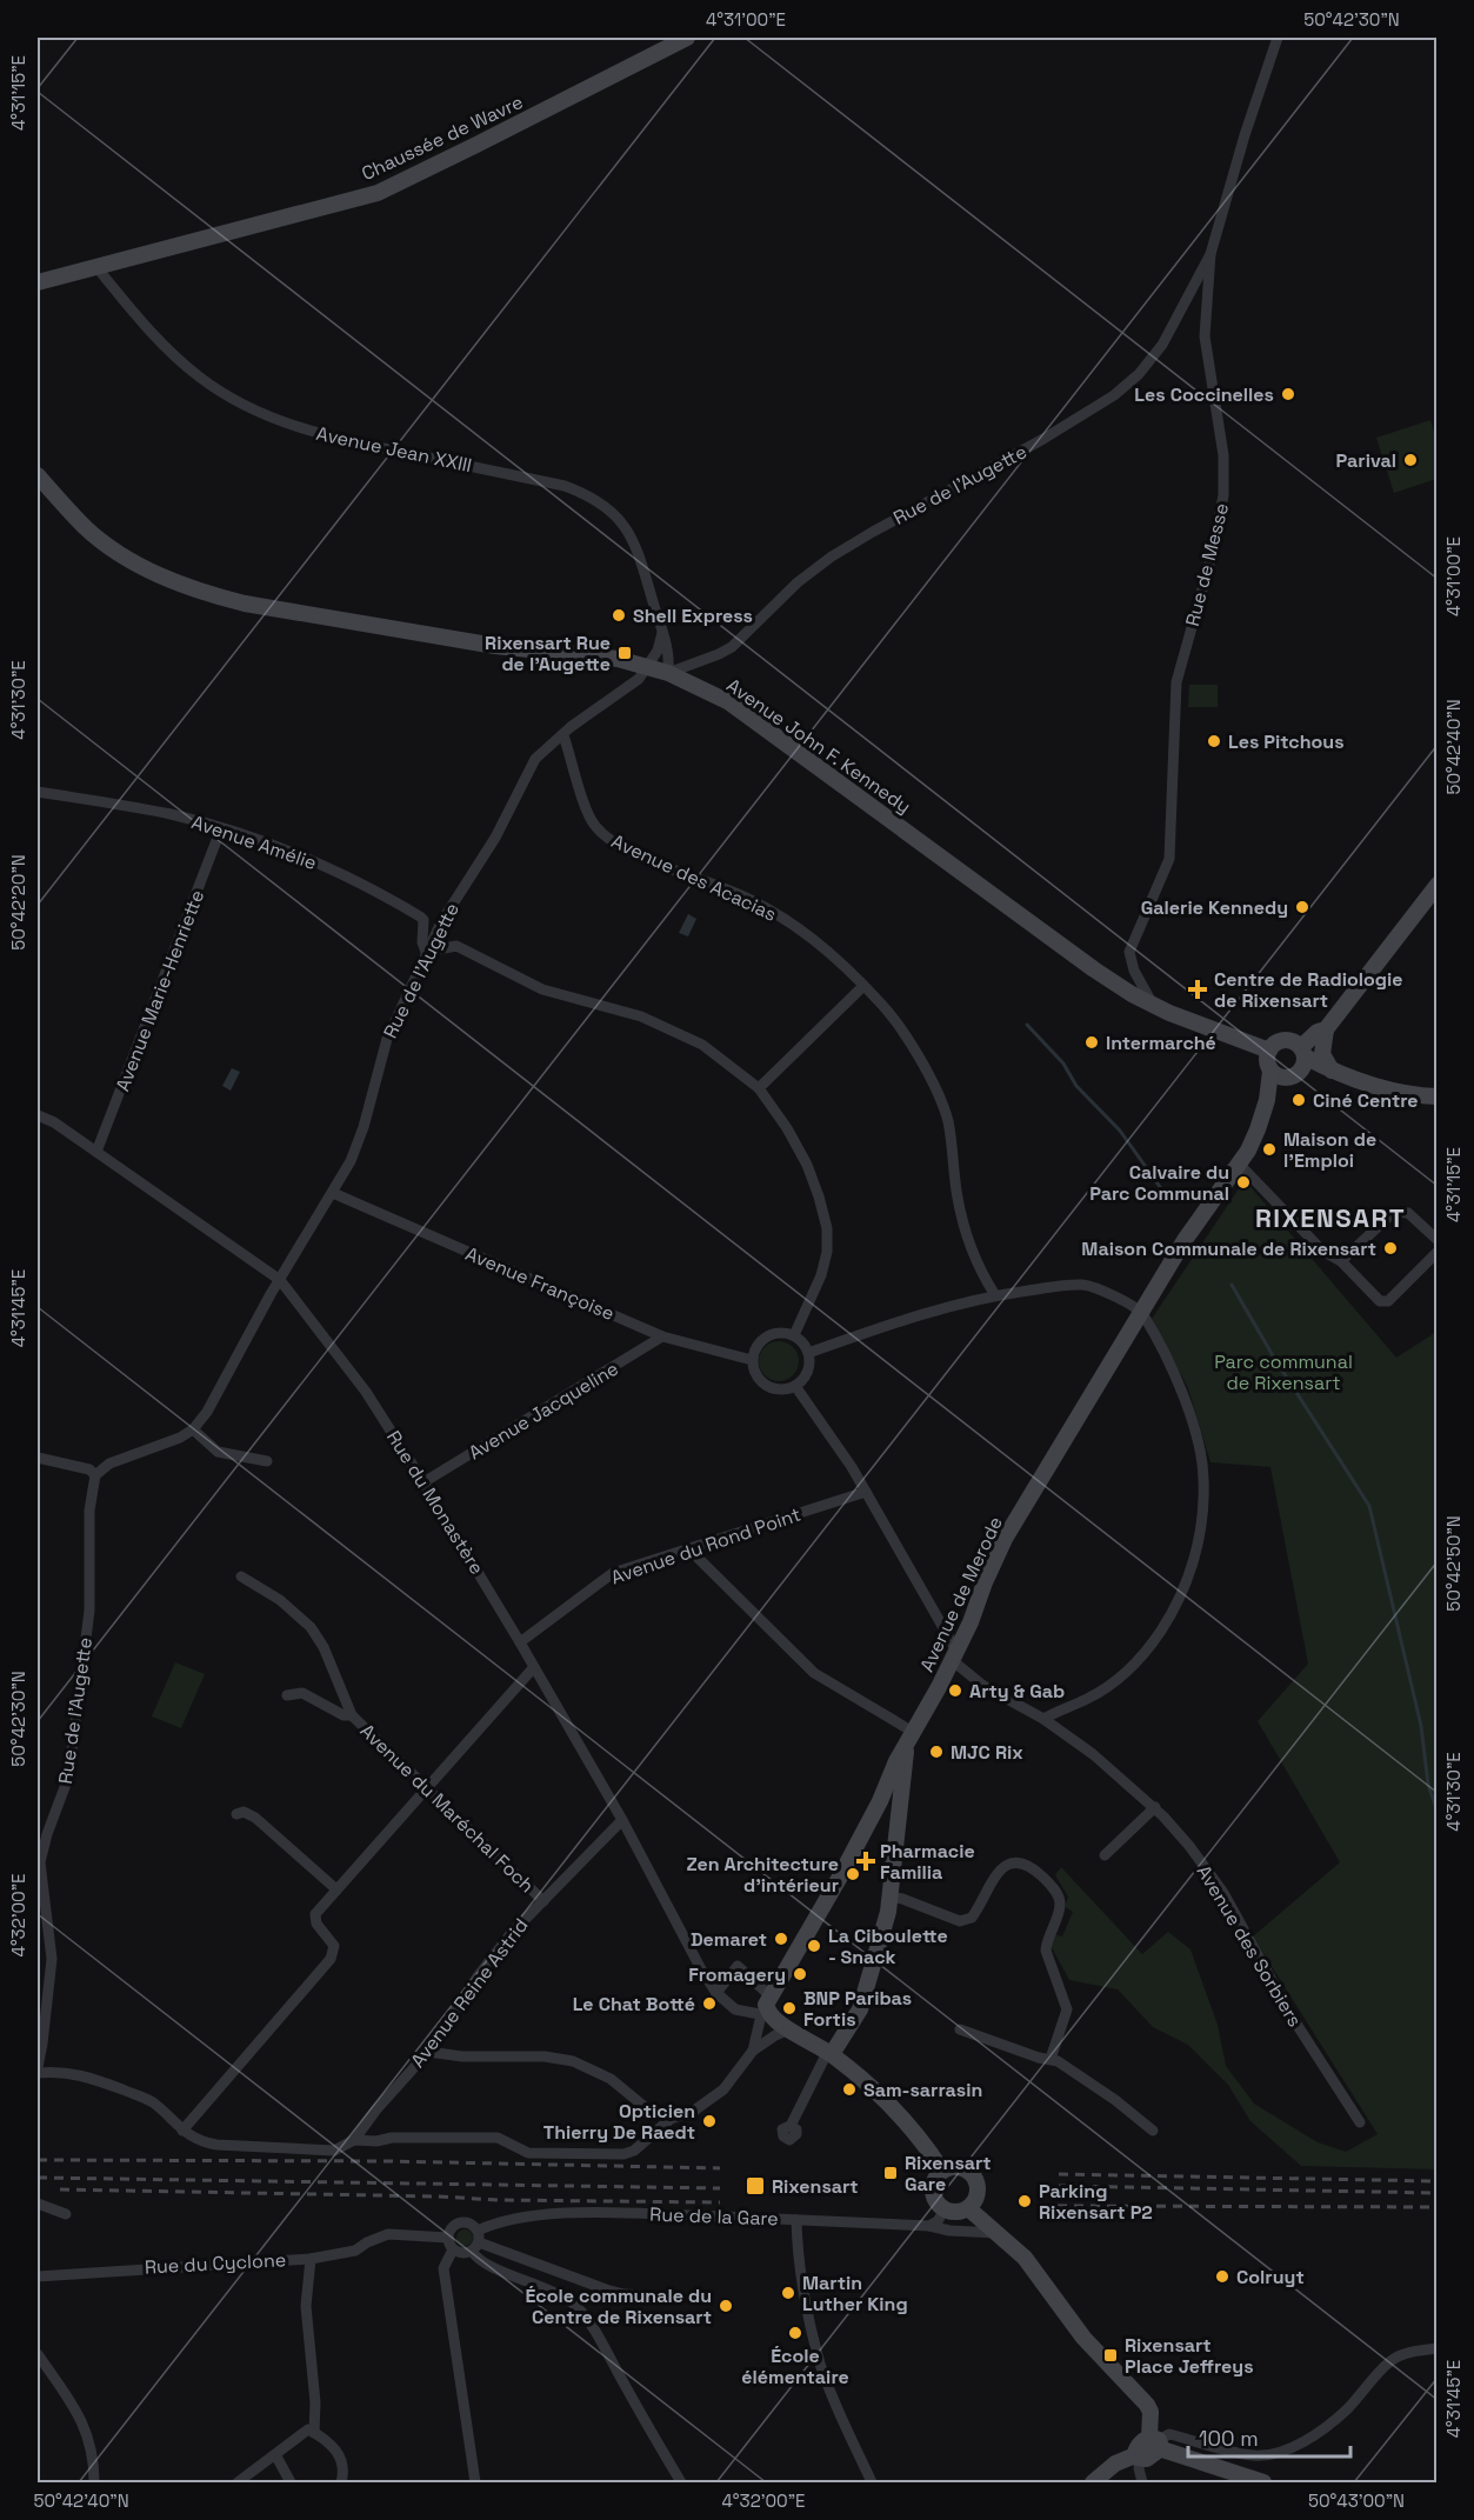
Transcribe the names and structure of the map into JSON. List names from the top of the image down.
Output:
{
  "streets": {
    "street": [
      "Chaussée de Wavre",
      "Avenue Jean XXIII",
      "Rue de l'Augette",
      "Rue de Messe",
      "Avenue John F. Kennedy",
      "Avenue Amélie",
      "Avenue des Acacias",
      "Avenue Marie-Henriette",
      "Avenue Françoise",
      "Avenue Jacqueline",
      "Rue du Monastère",
      "Avenue du Rond Point",
      "Avenue de Merode",
      "Avenue du Maréchal Foch",
      "Avenue des Sorbiers",
      "Avenue Reine Astrid",
      "Rue de la Gare",
      "Rue du Cyclone"
    ]
  },
  "crossings": [
    ["Chaussée de Wavre", "Avenue Jean XXIII"],
    ["Avenue Jean XXIII", "Rue de l'Augette"],
    ["Avenue Jean XXIII", "Avenue John F. Kennedy"],
    ["Rue de l'Augette", "Rue de Messe"],
    ["Rue de l'Augette", "Avenue John F. Kennedy"],
    ["Rue de l'Augette", "Avenue Amélie"],
    ["Rue de l'Augette", "Avenue des Acacias"],
    ["Rue de l'Augette", "Avenue Françoise"],
    ["Rue de l'Augette", "Rue du Monastère"],
    ["Rue de Messe", "Avenue John F. Kennedy"],
    ["Avenue John F. Kennedy", "Avenue de Merode"],
    ["Avenue Amélie", "Avenue Marie-Henriette"],
    ["Avenue Marie-Henriette", "Rue du Monastère"],
    ["Avenue Françoise", "Avenue Jacqueline"],
    ["Avenue Jacqueline", "Rue du Monastère"],
    ["Rue du Monastère", "Avenue du Rond Point"],
    ["Rue du Monastère", "Avenue Reine Astrid"],
    ["Avenue de Merode", "Avenue des Sorbiers"],
    ["Avenue du Maréchal Foch", "Avenue Reine Astrid"],
    ["Rue de la Gare", "Rue du Cyclone"]
  ],
  "districts": ["RIXENSART"],
  "parks": ["Parc communal de Rixensart"],
  "places": {
    "other": [
      "Les Coccinelles",
      "Parival",
      "Shell Express",
      "Les Pitchous",
      "Galerie Kennedy",
      "Intermarché",
      "Ciné Centre",
      "Maison de l'Emploi",
      "Calvaire du Parc Communal",
      "Maison Communale de Rixensart",
      "Arty & Gab",
      "MJC Rix",
      "Zen Architecture d'intérieur",
      "Demaret",
      "La Ciboulette - Snack",
      "Fromagery",
      "Le Chat Botté",
      "BNP Paribas Fortis",
      "Sam-sarrasin",
      "Opticien Thierry De Raedt",
      "Parking Rixensart P2",
      "Colruyt",
      "Martin Luther King",
      "École communale du Centre de Rixensart",
      "École élémentaire"
    ],
    "transit": [
      "Rixensart Rue de l'Augette",
      "Rixensart Gare",
      "Rixensart",
      "Rixensart Place Jeffreys"
    ],
    "health": ["Centre de Radiologie de Rixensart", "Pharmacie Familia"]
  },
  "scale_bar": "100 m",
  "coordinates": [
    "4°31'00\"E",
    "50°42'30\"N",
    "4°31'15\"E",
    "4°31'30\"E",
    "50°42'40\"N",
    "50°42'20\"N",
    "4°31'45\"E",
    "50°42'50\"N",
    "4°32'00\"E",
    "50°43'00\"N"
  ]
}
